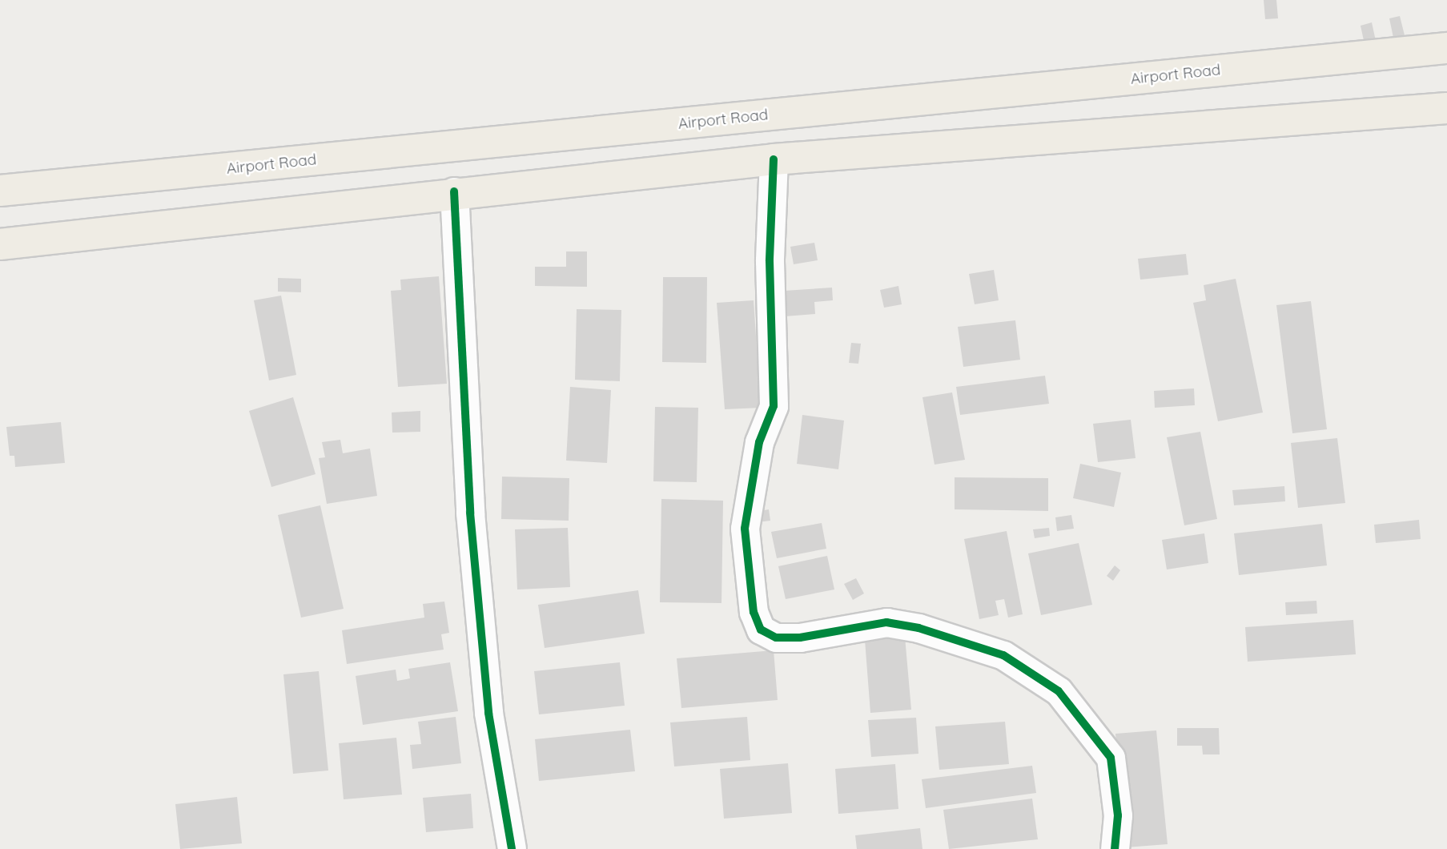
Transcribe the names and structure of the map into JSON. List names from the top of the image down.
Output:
{
  "streets": {
    "highway": ["Airport Road"]
  }
}
